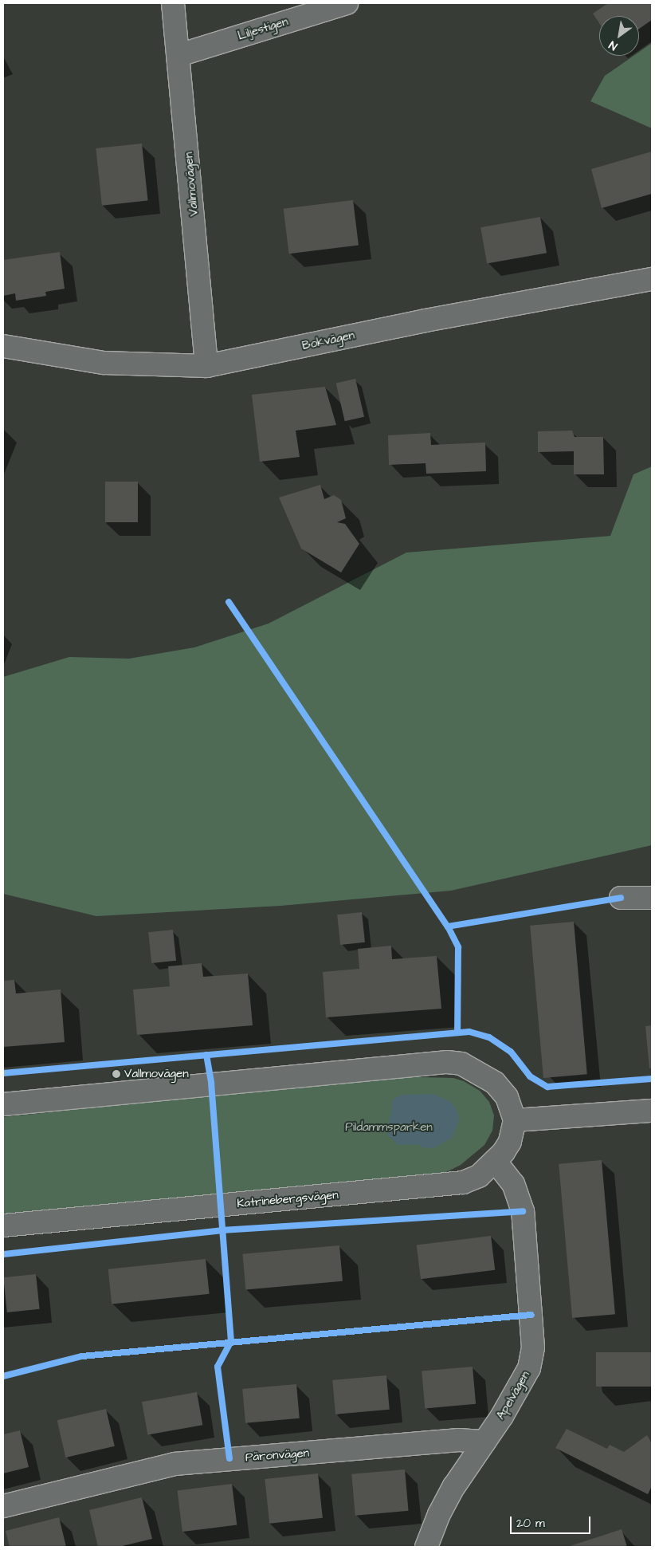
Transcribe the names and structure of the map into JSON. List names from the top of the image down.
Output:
{
  "streets": {
    "street": [
      "Liljestigen",
      "Vallmovägen",
      "Bokvägen",
      "Katrinebergsvägen",
      "Apelvägen",
      "Päronvägen"
    ]
  },
  "crossings": [
    ["Liljestigen", "Vallmovägen"],
    ["Vallmovägen", "Bokvägen"],
    ["Katrinebergsvägen", "Apelvägen"],
    ["Apelvägen", "Päronvägen"]
  ],
  "parks": ["Pildammsparken"],
  "places": ["Vallmovägen"],
  "scale_bar": "20 m",
  "north": "bottom left"
}
